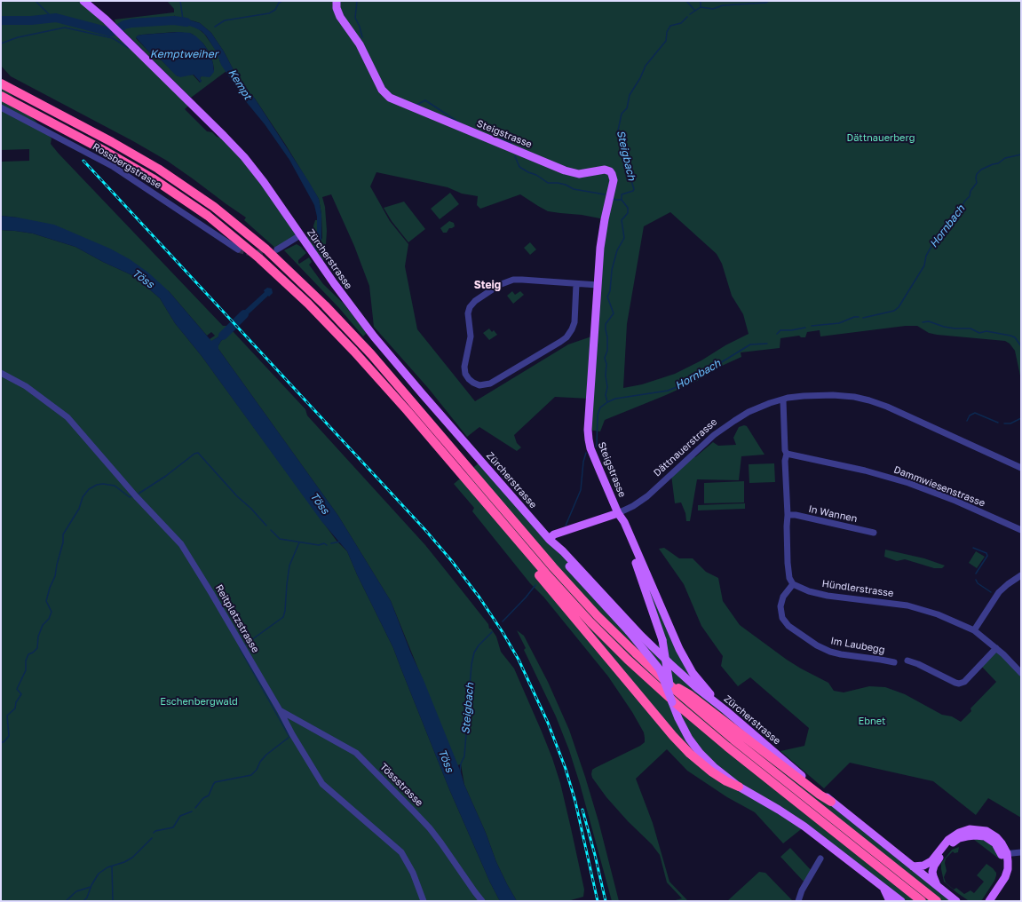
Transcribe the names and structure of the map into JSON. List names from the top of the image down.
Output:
{
  "streets": {
    "main road": ["Steigstrasse", "Zürcherstrasse", "Dättnauerstrasse"],
    "street": [
      "Rossbergstrasse",
      "Dammwiesenstrasse",
      "In Wannen",
      "Hündlerstrasse",
      "Reitplatzstrasse",
      "Im Laubegg",
      "Tössstrasse"
    ]
  },
  "crossings": [
    ["Steigstrasse", "Zürcherstrasse"],
    ["Steigstrasse", "Dättnauerstrasse"],
    ["Zürcherstrasse", "Dättnauerstrasse"],
    ["Hündlerstrasse", "Im Laubegg"],
    ["Reitplatzstrasse", "Tössstrasse"]
  ],
  "districts": ["Steig"],
  "water": [
    "Kemptweiher",
    "Kempt",
    "Steigbach",
    "Hornbach",
    "Töss"
  ],
  "parks": ["Dättnauerberg", "Eschenbergwald", "Ebnet"]
}
